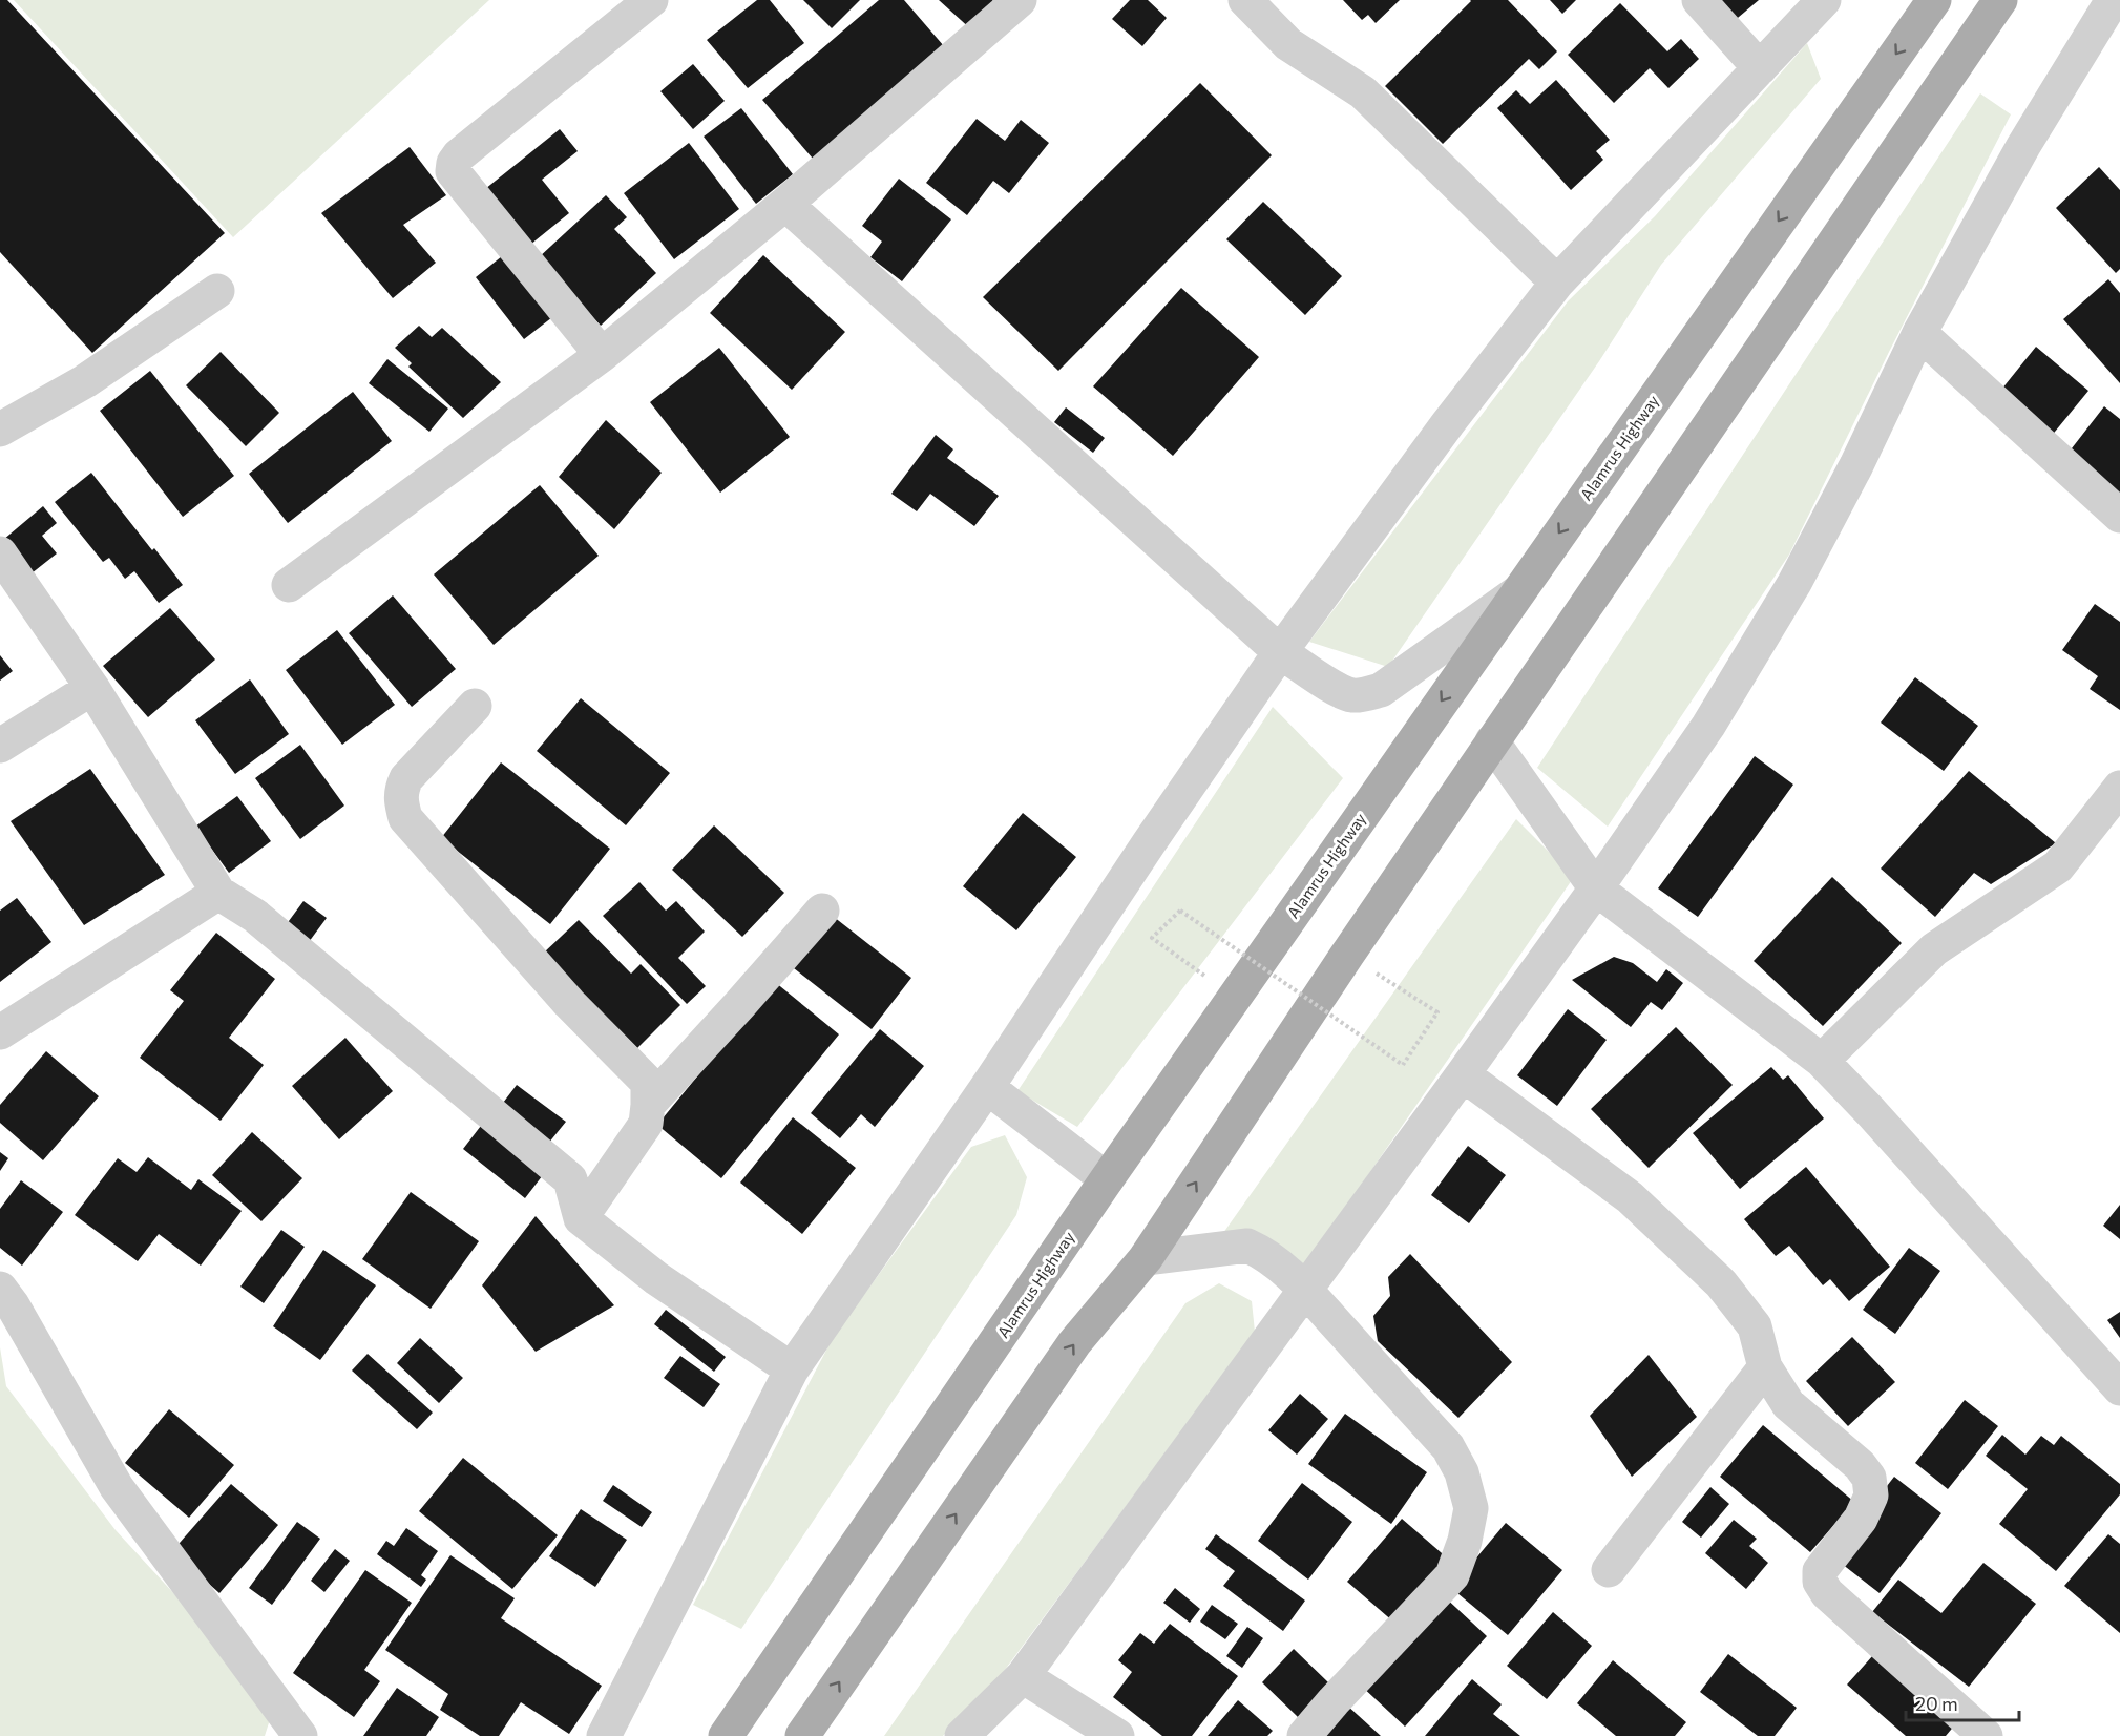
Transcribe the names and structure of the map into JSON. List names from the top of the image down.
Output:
{
  "streets": {
    "main road": ["Alamrus Highway"]
  },
  "scale_bar": "20 m"
}
